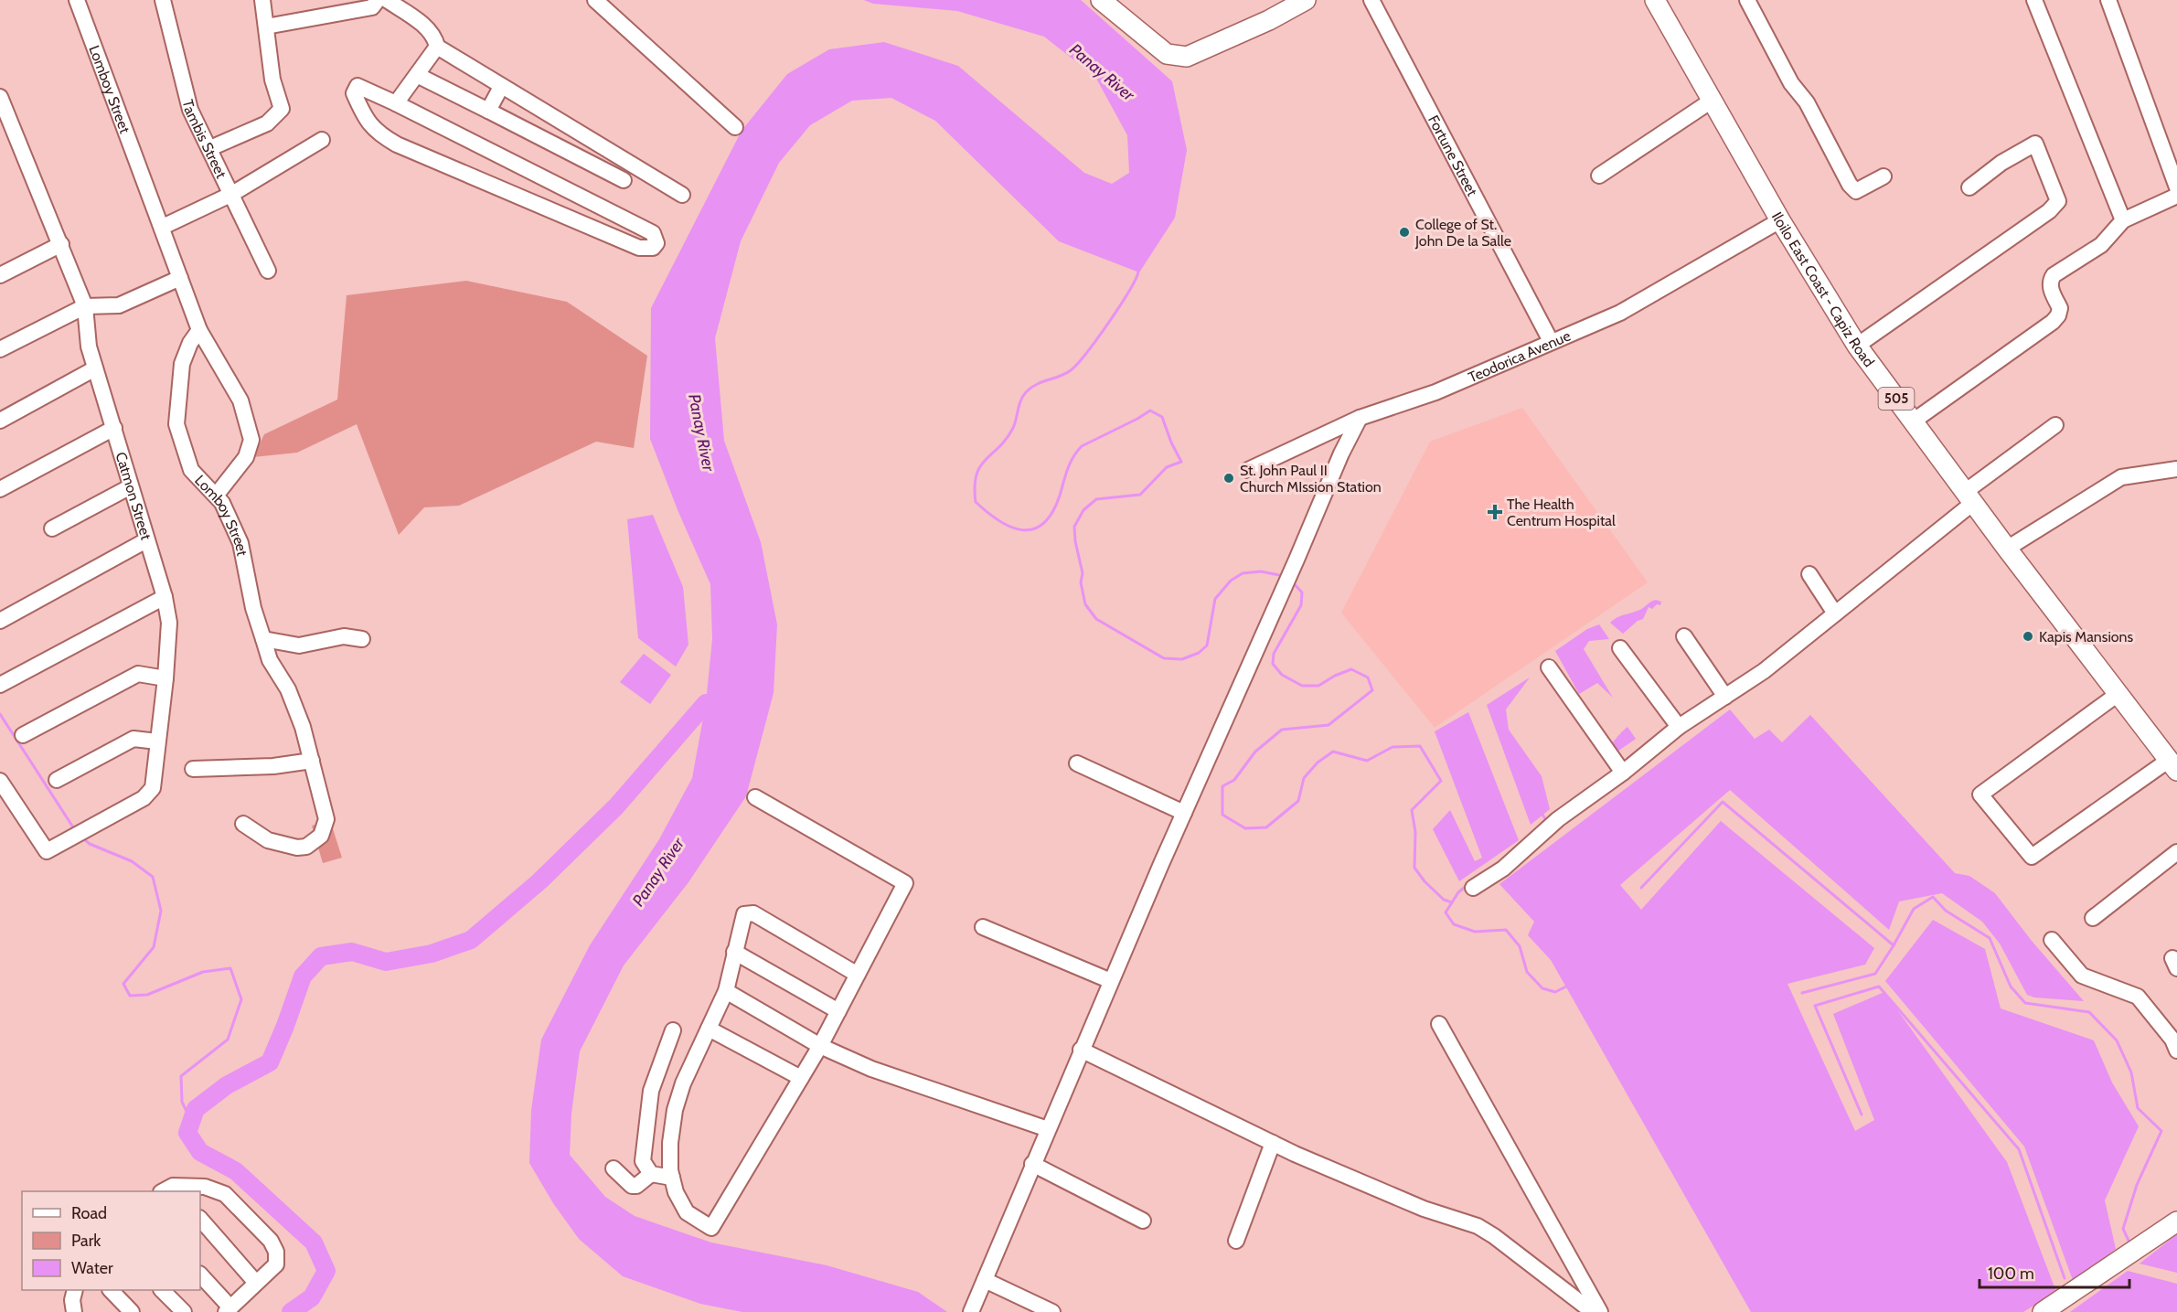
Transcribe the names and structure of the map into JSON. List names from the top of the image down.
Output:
{
  "streets": {
    "main road": ["Iloilo East Coast - Capiz Road", "505"],
    "street": [
      "Lomboy Street",
      "Tambis Street",
      "Fortune Street",
      "Teodorica Avenue",
      "Catmon Street"
    ]
  },
  "crossings": [
    ["Fortune Street", "Teodorica Avenue"],
    ["Iloilo East Coast - Capiz Road", "Teodorica Avenue"]
  ],
  "water": ["Panay River"],
  "places": {
    "other": ["College of St. John De la Salle", "St. John Paul II Church MIssion Station", "Kapis Mansions"],
    "health": ["The Health Centrum Hospital"]
  },
  "legend": ["Road", "Park", "Water"],
  "scale_bar": "100 m"
}
